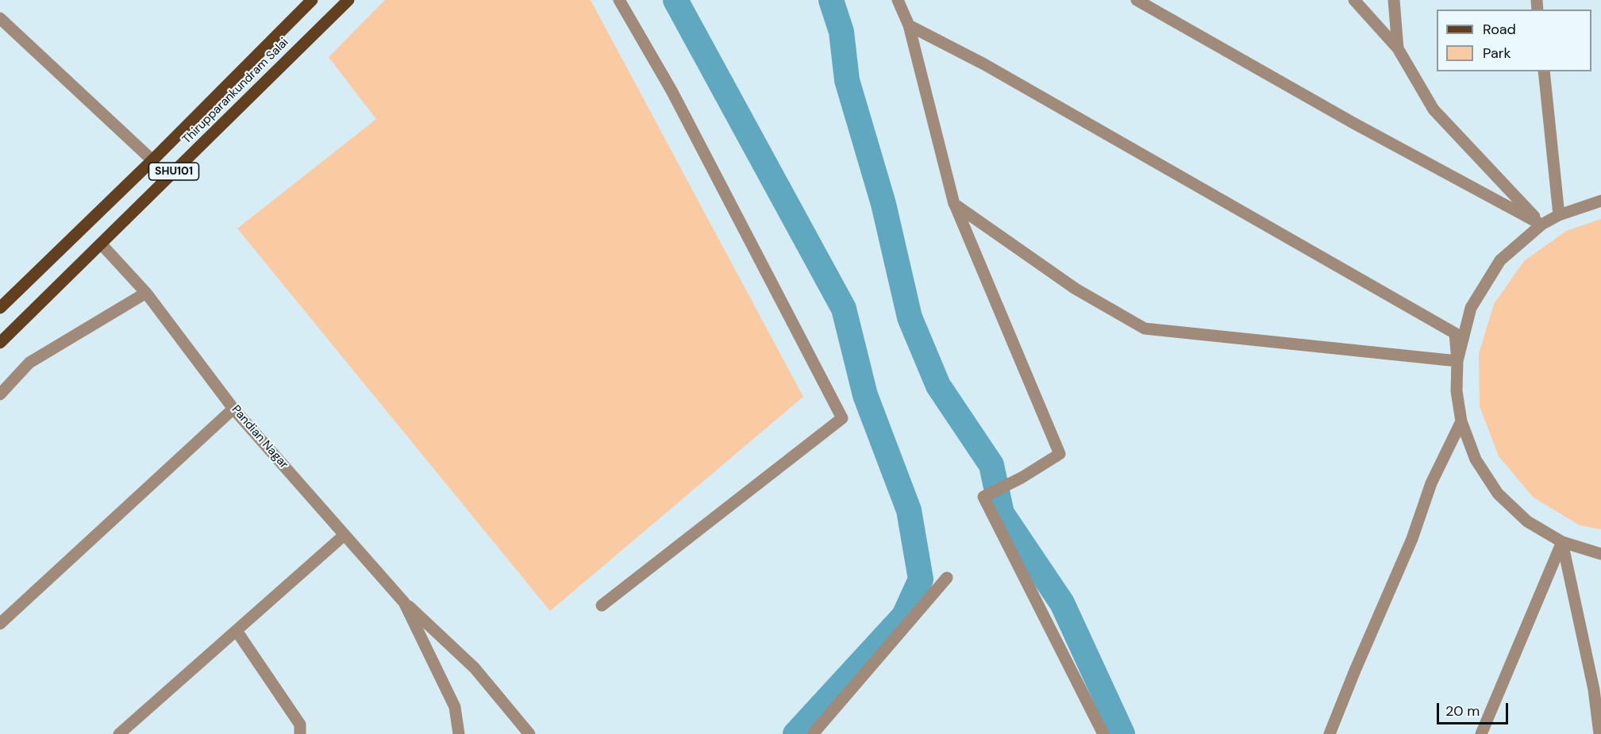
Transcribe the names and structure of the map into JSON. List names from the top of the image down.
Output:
{
  "streets": {
    "main road": ["Thirupparankundram Salai", "SHU101"],
    "street": ["Pandian Nagar"]
  },
  "crossings": [
    ["Thirupparankundram Salai", "Pandian Nagar"]
  ],
  "legend": ["Road", "Park"],
  "scale_bar": "20 m"
}
